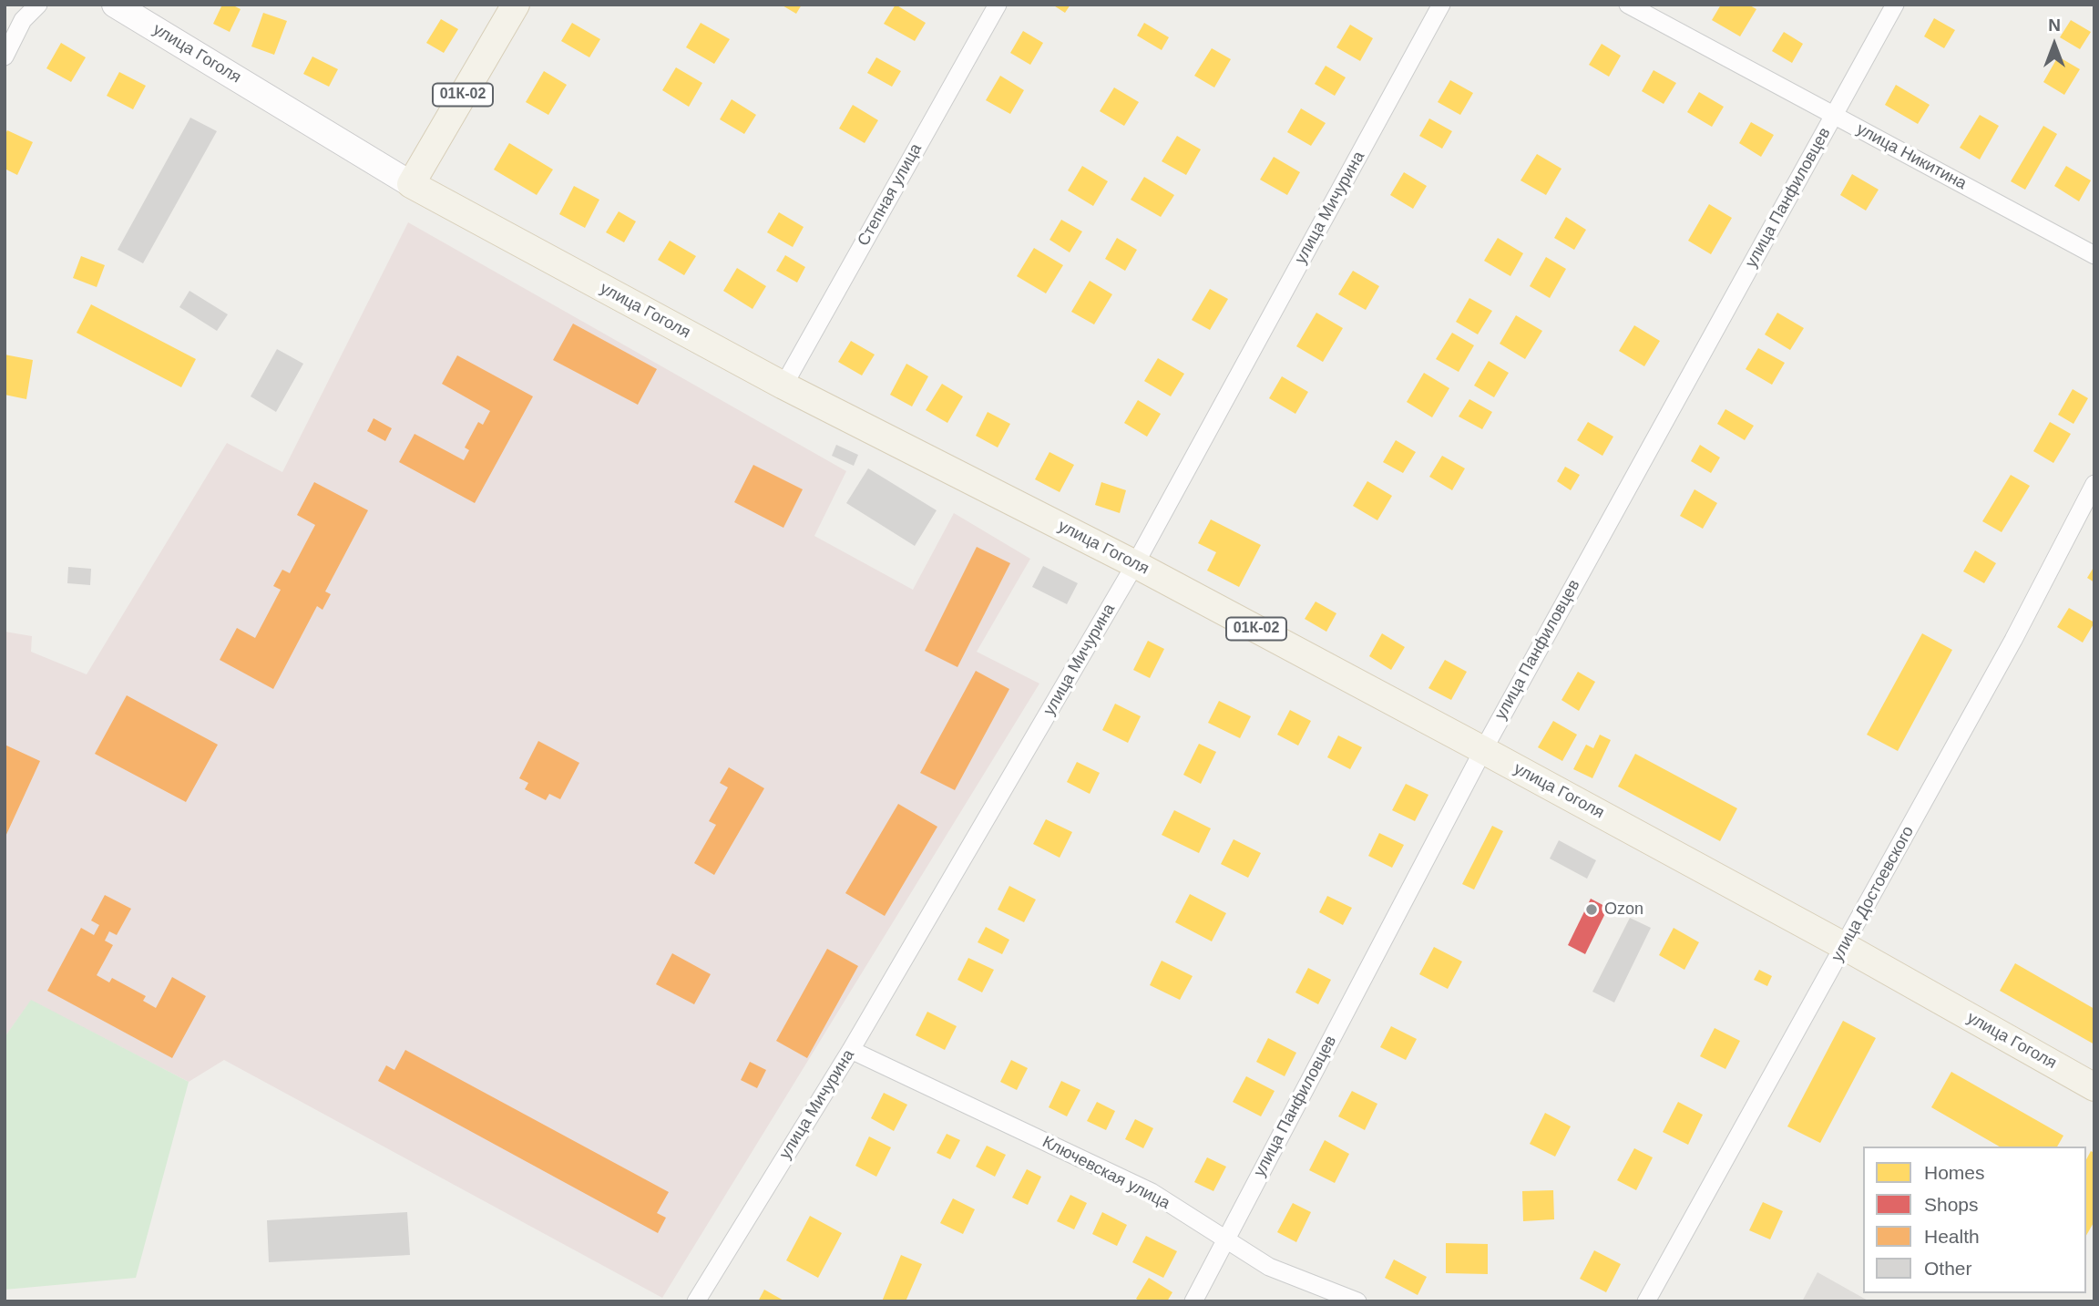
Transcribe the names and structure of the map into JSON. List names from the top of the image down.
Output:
{
  "streets": {
    "main road": ["улица Гоголя", "01К-02"],
    "street": [
      "улица Никитина",
      "Степная улица",
      "улица Панфиловцев",
      "улица Мичурина",
      "улица Достоевского",
      "Ключевская улица"
    ]
  },
  "crossings": [
    ["улица Гоголя", "01К-02"],
    ["улица Гоголя", "Степная улица"],
    ["улица Гоголя", "улица Панфиловцев"],
    ["улица Гоголя", "улица Мичурина"],
    ["улица Гоголя", "улица Достоевского"],
    ["улица Никитина", "улица Панфиловцев"],
    ["улица Панфиловцев", "Ключевская улица"],
    ["улица Мичурина", "Ключевская улица"]
  ],
  "places": ["Ozon"],
  "legend": [
    "Homes",
    "Shops",
    "Health",
    "Other"
  ],
  "north": "top"
}
